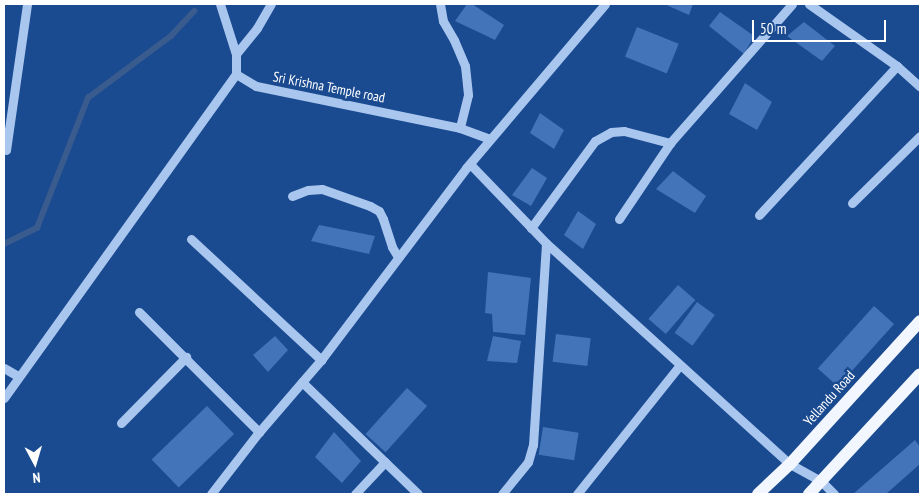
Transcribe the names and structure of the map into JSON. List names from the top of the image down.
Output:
{
  "streets": {
    "main road": ["Yellandu Road"],
    "street": ["Sri Krishna Temple road"]
  },
  "scale_bar": "50 m",
  "north": "bottom"
}
